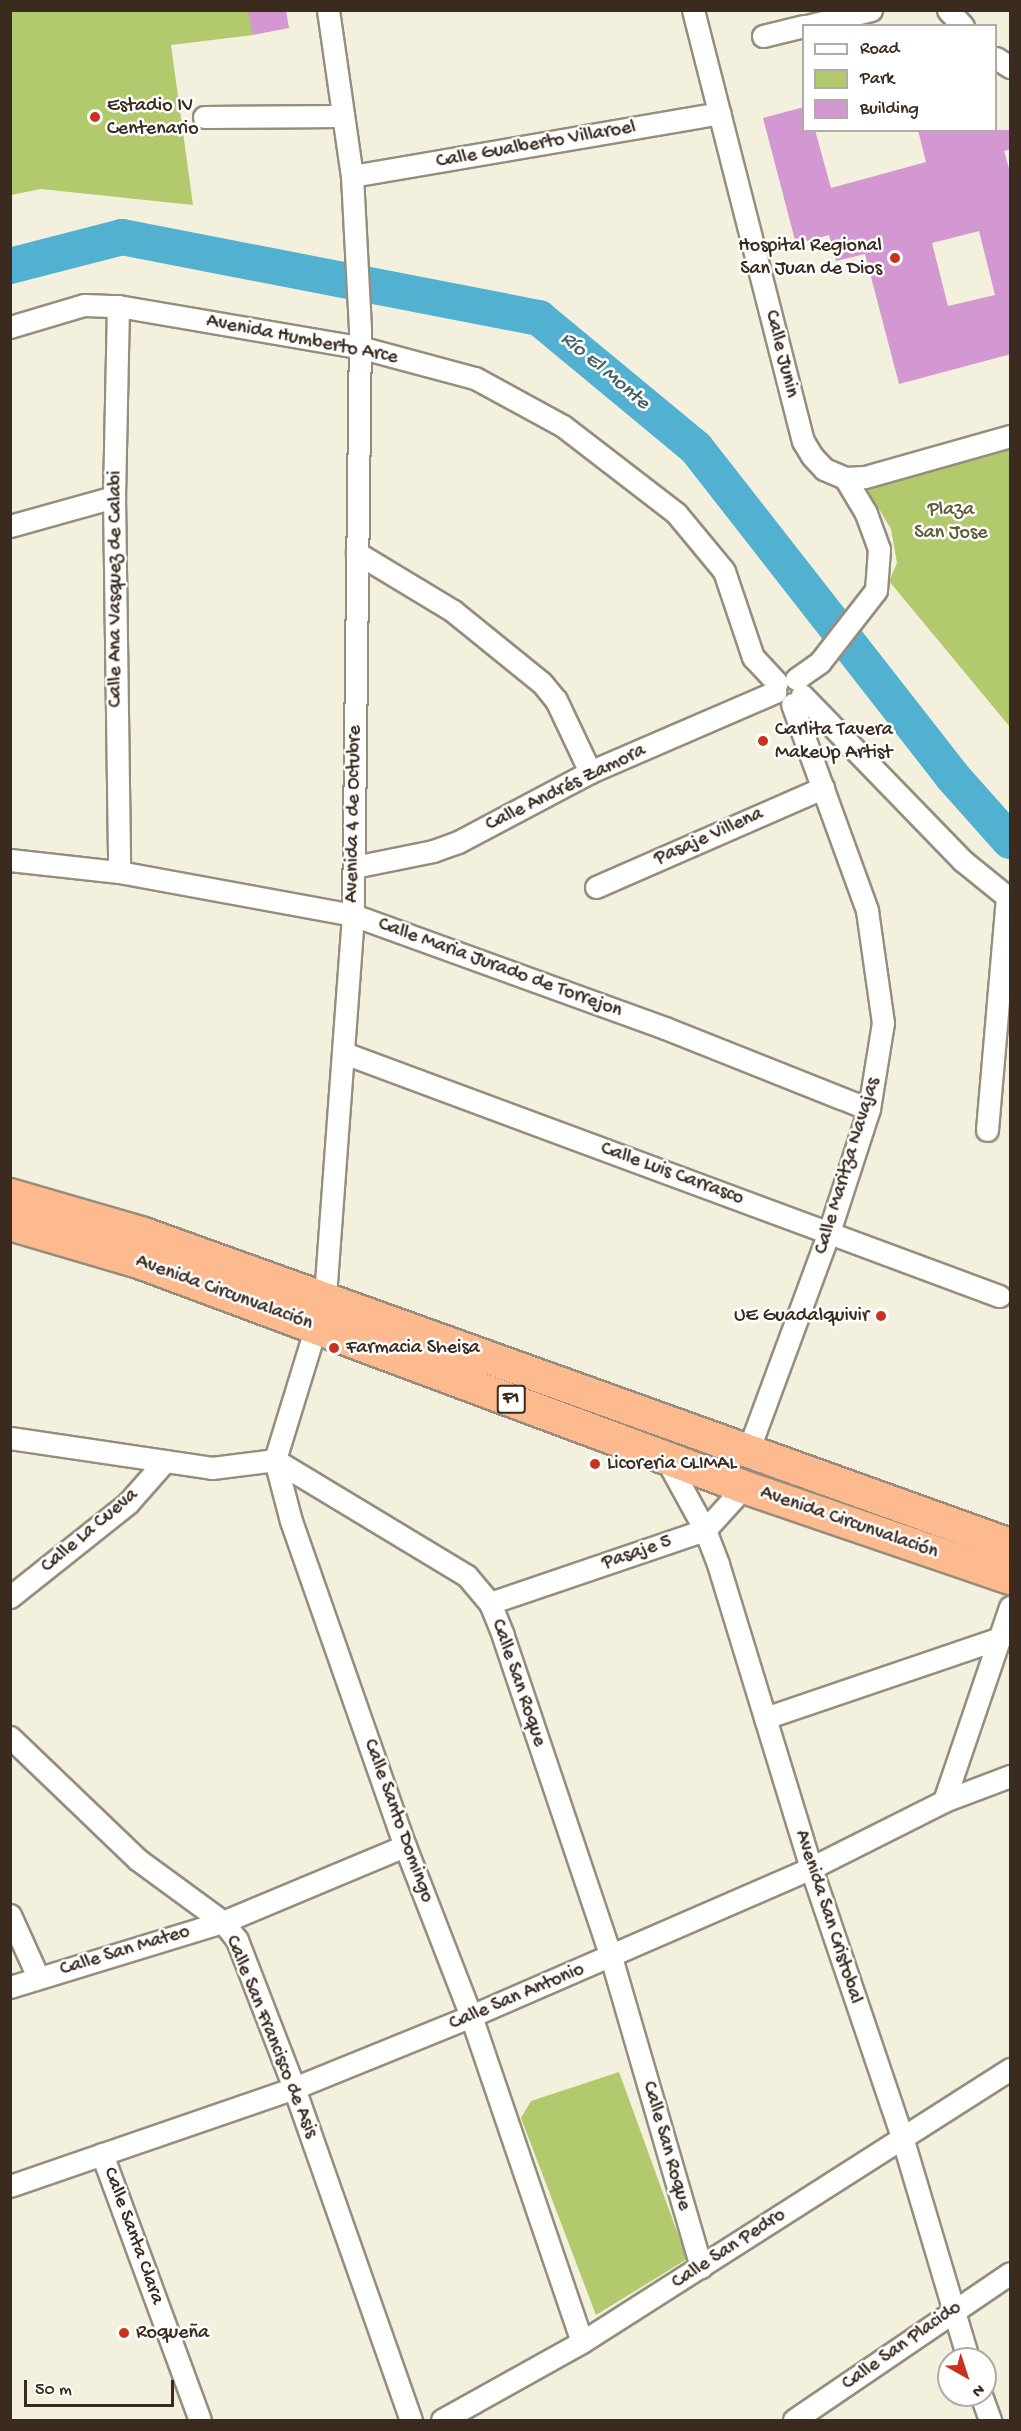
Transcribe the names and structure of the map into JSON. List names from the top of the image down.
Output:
{
  "streets": {
    "highway": ["Avenida Circunvalación", "F1"],
    "street": [
      "Calle Gualberto Villaroel",
      "Avenida Humberto Arce",
      "Calle Junin",
      "Calle Ana Vasquez de Calabi",
      "Calle Andrés Zamora",
      "Avenida 4 de Octubre",
      "Pasaje Villena",
      "Calle Maria Jurado de Torrejon",
      "Calle Maritza Navajas",
      "Calle Luis Carrasco",
      "Calle La Cueva",
      "Pasaje 5",
      "Calle San Roque",
      "Calle Santo Domingo",
      "Avenida San Cristobal",
      "Calle San Mateo",
      "Calle San Antonio",
      "Calle San Francisco de Asis",
      "Calle Santa Clara",
      "Calle San Pedro",
      "Calle San Placido"
    ]
  },
  "crossings": [
    ["Calle Gualberto Villaroel", "Calle Junin"],
    ["Calle Gualberto Villaroel", "Avenida 4 de Octubre"],
    ["Avenida Humberto Arce", "Calle Ana Vasquez de Calabi"],
    ["Avenida Humberto Arce", "Calle Andrés Zamora"],
    ["Avenida Humberto Arce", "Avenida 4 de Octubre"],
    ["Avenida Humberto Arce", "Calle Maritza Navajas"],
    ["Calle Junin", "Calle Andrés Zamora"],
    ["Calle Ana Vasquez de Calabi", "Calle Maria Jurado de Torrejon"],
    ["Calle Andrés Zamora", "Avenida 4 de Octubre"],
    ["Calle Andrés Zamora", "Calle Maritza Navajas"],
    ["Avenida 4 de Octubre", "Calle Maria Jurado de Torrejon"],
    ["Avenida 4 de Octubre", "Calle Luis Carrasco"],
    ["Avenida 4 de Octubre", "Avenida Circunvalación"],
    ["Avenida 4 de Octubre", "Calle Santo Domingo"],
    ["Pasaje Villena", "Calle Maritza Navajas"],
    ["Calle Maria Jurado de Torrejon", "Calle Maritza Navajas"],
    ["Calle Maritza Navajas", "Calle Luis Carrasco"],
    ["Calle Maritza Navajas", "Avenida Circunvalación"],
    ["Avenida Circunvalación", "Calle Santo Domingo"],
    ["Pasaje 5", "Calle San Roque"],
    ["Pasaje 5", "Avenida San Cristobal"],
    ["Calle San Roque", "Calle Santo Domingo"],
    ["Calle San Roque", "Calle San Antonio"],
    ["Calle San Roque", "Calle San Pedro"],
    ["Calle Santo Domingo", "Calle San Mateo"],
    ["Calle Santo Domingo", "Calle San Antonio"],
    ["Calle Santo Domingo", "Calle San Pedro"],
    ["Avenida San Cristobal", "Calle San Antonio"],
    ["Avenida San Cristobal", "Calle San Pedro"],
    ["Avenida San Cristobal", "Calle San Placido"],
    ["Calle San Mateo", "Calle San Francisco de Asis"],
    ["Calle San Antonio", "Calle San Francisco de Asis"],
    ["Calle San Antonio", "Calle Santa Clara"]
  ],
  "water": ["Río El Monte"],
  "parks": ["Plaza San Jose"],
  "places": [
    "Estadio IV Centenario",
    "Hospital Regional San Juan de Dios",
    "Carlita Tavera MakeUp Artist",
    "UE Guadalquivir",
    "Farmacia Sheisa",
    "Licoreria CLIMAL",
    "Roqueña"
  ],
  "legend": ["Road", "Park", "Building"],
  "scale_bar": "50 m",
  "north": "bottom right"
}
